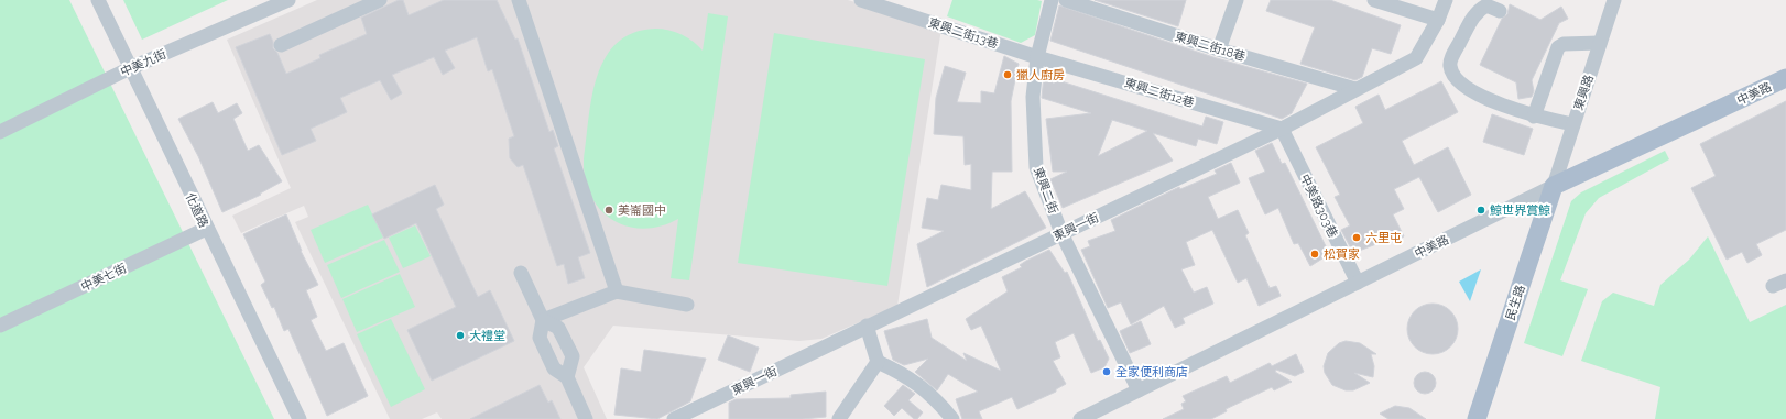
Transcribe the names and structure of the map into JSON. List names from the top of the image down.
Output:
{
  "streets": {
    "main road": ["中美路", "民生路"],
    "street": [
      "東興二街13巷",
      "東興二街18巷",
      "中美九街",
      "東興二街12巷",
      "東興路",
      "東興二街",
      "中美路303巷",
      "化道路",
      "東興一街",
      "中美七街"
    ]
  },
  "crossings": [
    ["東興二街13巷", "東興二街12巷"],
    ["東興二街13巷", "東興二街"],
    ["東興二街18巷", "東興一街"],
    ["中美九街", "化道路"],
    ["東興二街12巷", "東興二街"],
    ["東興二街12巷", "中美路303巷"],
    ["東興二街12巷", "東興一街"],
    ["東興路", "中美路"],
    ["東興路", "民生路"],
    ["中美路", "東興二街"],
    ["中美路", "中美路303巷"],
    ["中美路", "民生路"],
    ["東興二街", "東興一街"],
    ["中美路303巷", "東興一街"],
    ["化道路", "中美七街"]
  ],
  "places": [
    "獵人廚房",
    "美崙國中",
    "鯨世界賞鯨",
    "六里屯",
    "松賀家",
    "大禮堂",
    "全家便利商店"
  ]
}
